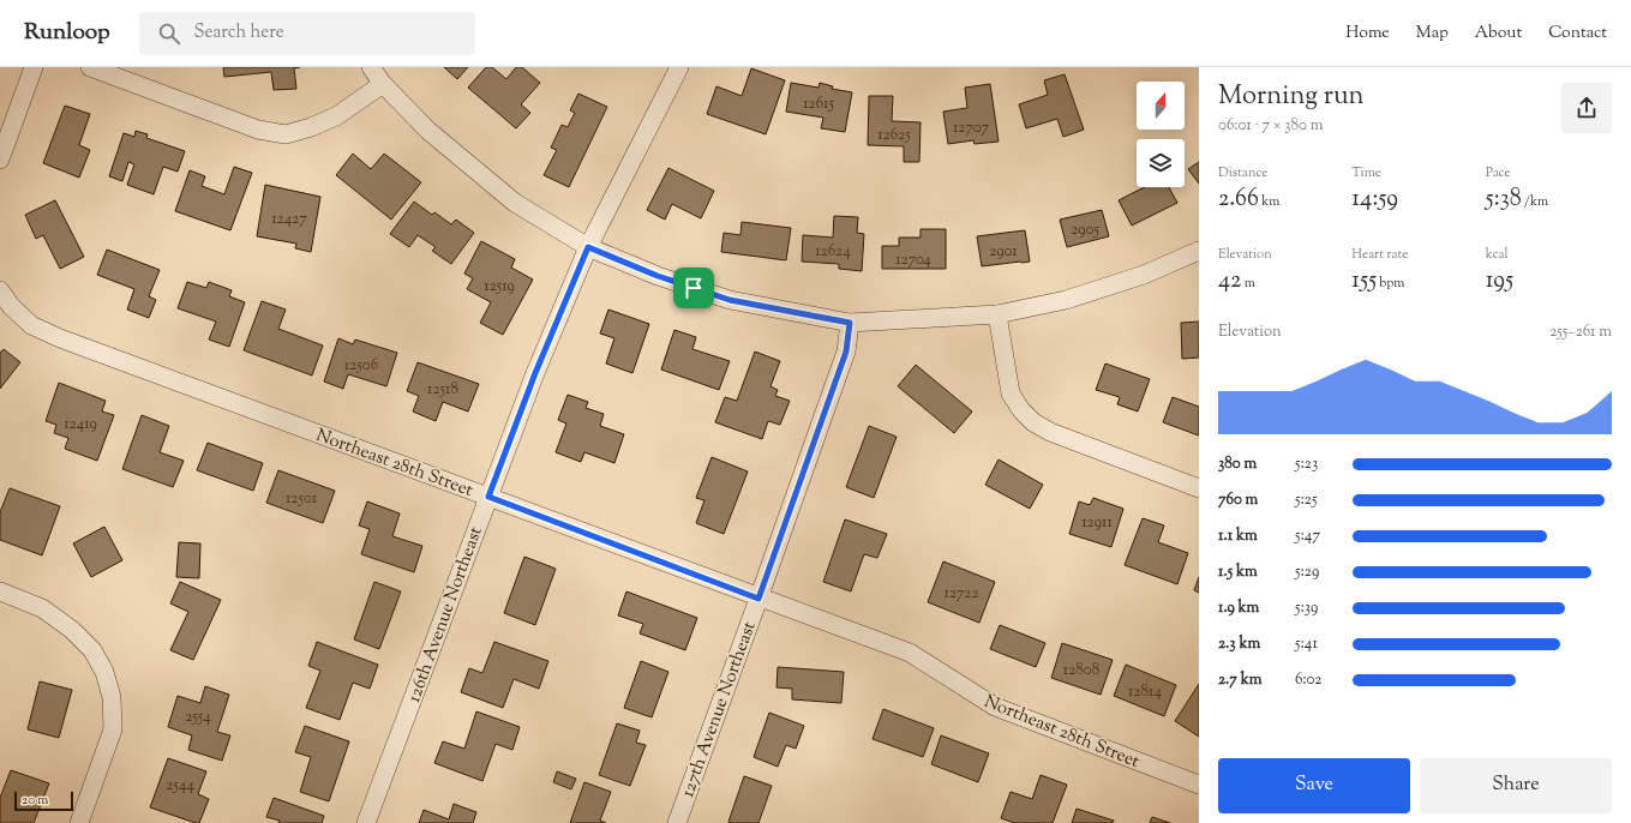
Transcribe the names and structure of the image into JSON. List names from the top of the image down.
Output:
{
  "streets": {
    "street": ["Northeast 28th Street", "126th Avenue Northeast", "127th Avenue Northeast"]
  },
  "crossings": [
    ["Northeast 28th Street", "126th Avenue Northeast"],
    ["Northeast 28th Street", "127th Avenue Northeast"]
  ],
  "house_numbers": [
    "12615",
    "12707",
    "12625",
    "12427",
    "2905",
    "12624",
    "2901",
    "12704",
    "12519",
    "12506",
    "12518",
    "12419",
    "12501",
    "12911",
    "12722",
    "12808",
    "12814",
    "2554",
    "2544"
  ],
  "scale_bar": "20 m",
  "north": "top",
  "page": {
    "header": "Runloop",
    "search": "Search here",
    "nav": [
      "Home",
      "Map",
      "About",
      "Contact"
    ],
    "heading": ["Morning run", "06:01 · 7 × 380 m"],
    "stats": [
      ["Distance", "2.66 km"],
      ["Time", "14:59"],
      ["Pace", "5:38 /km"],
      ["Elevation", "42 m"],
      ["Heart rate", "155 bpm"],
      ["kcal", "195"]
    ],
    "chart": ["Elevation", "255–261 m"],
    "list": [
      {
        "name": "380 m",
        "note": "5:23"
      },
      {
        "name": "760 m",
        "note": "5:25"
      },
      {
        "name": "1.1 km",
        "note": "5:47"
      },
      {
        "name": "1.5 km",
        "note": "5:29"
      },
      {
        "name": "1.9 km",
        "note": "5:39"
      },
      {
        "name": "2.3 km",
        "note": "5:41"
      },
      {
        "name": "2.7 km",
        "note": "6:02"
      }
    ],
    "buttons": ["Save", "Share"],
    "scale": "20 m"
  }
}
